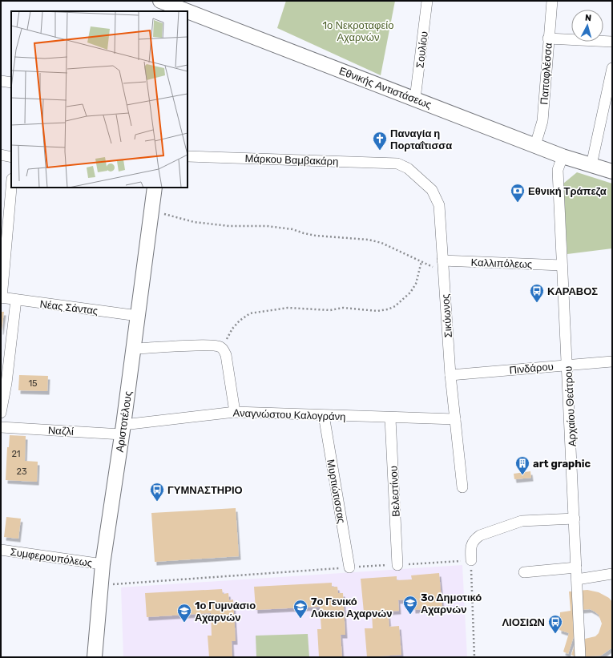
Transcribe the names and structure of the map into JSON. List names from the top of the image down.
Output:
{
  "streets": {
    "street": [
      "Σουλίου",
      "Παπαφλέσσα",
      "Εθνικής Αντιστάσεως",
      "Μάρκου Βαμβακάρη",
      "Καλλιπόλεως",
      "Νέας Σάντας",
      "Σικύωνος",
      "Πινδάρου",
      "Αρχαίου Θεάτρου",
      "Αναγνώστου Καλογράνη",
      "Αριστοτέλους",
      "Ναζλί",
      "Μυρτιώτισσας",
      "Βελεστίνου",
      "Συμφερουπόλεως"
    ]
  },
  "crossings": [
    ["Σουλίου", "Εθνικής Αντιστάσεως"],
    ["Παπαφλέσσα", "Εθνικής Αντιστάσεως"],
    ["Εθνικής Αντιστάσεως", "Αρχαίου Θεάτρου"],
    ["Μάρκου Βαμβακάρη", "Σικύωνος"],
    ["Καλλιπόλεως", "Σικύωνος"],
    ["Καλλιπόλεως", "Αρχαίου Θεάτρου"],
    ["Νέας Σάντας", "Αριστοτέλους"],
    ["Σικύωνος", "Πινδάρου"],
    ["Σικύωνος", "Αναγνώστου Καλογράνη"],
    ["Πινδάρου", "Αρχαίου Θεάτρου"],
    ["Αναγνώστου Καλογράνη", "Αριστοτέλους"],
    ["Αναγνώστου Καλογράνη", "Ναζλί"],
    ["Αναγνώστου Καλογράνη", "Μυρτιώτισσας"],
    ["Αναγνώστου Καλογράνη", "Βελεστίνου"],
    ["Αριστοτέλους", "Ναζλί"],
    ["Αριστοτέλους", "Συμφερουπόλεως"]
  ],
  "parks": ["1ο Νεκροταφείο Αχαρνών"],
  "places": {
    "church": ["Παναγία η Πορταΐτισσα"],
    "bank": ["Εθνική Τράπεζα"],
    "bus stop": ["ΚΑΡΑΒΟΣ", "ΓΥΜΝΑΣΤΗΡΙΟ", "ΛΙΟΣΙΩΝ"],
    "building": ["art graphic"],
    "school or university": ["3ο Δημοτικό Αχαρνών", "7ο Γενικό Λύκειο Αχαρνών", "1ο Γυμνάσιο Αχαρνών"]
  },
  "house_numbers": ["15", "21", "23"],
  "north": "top"
}
